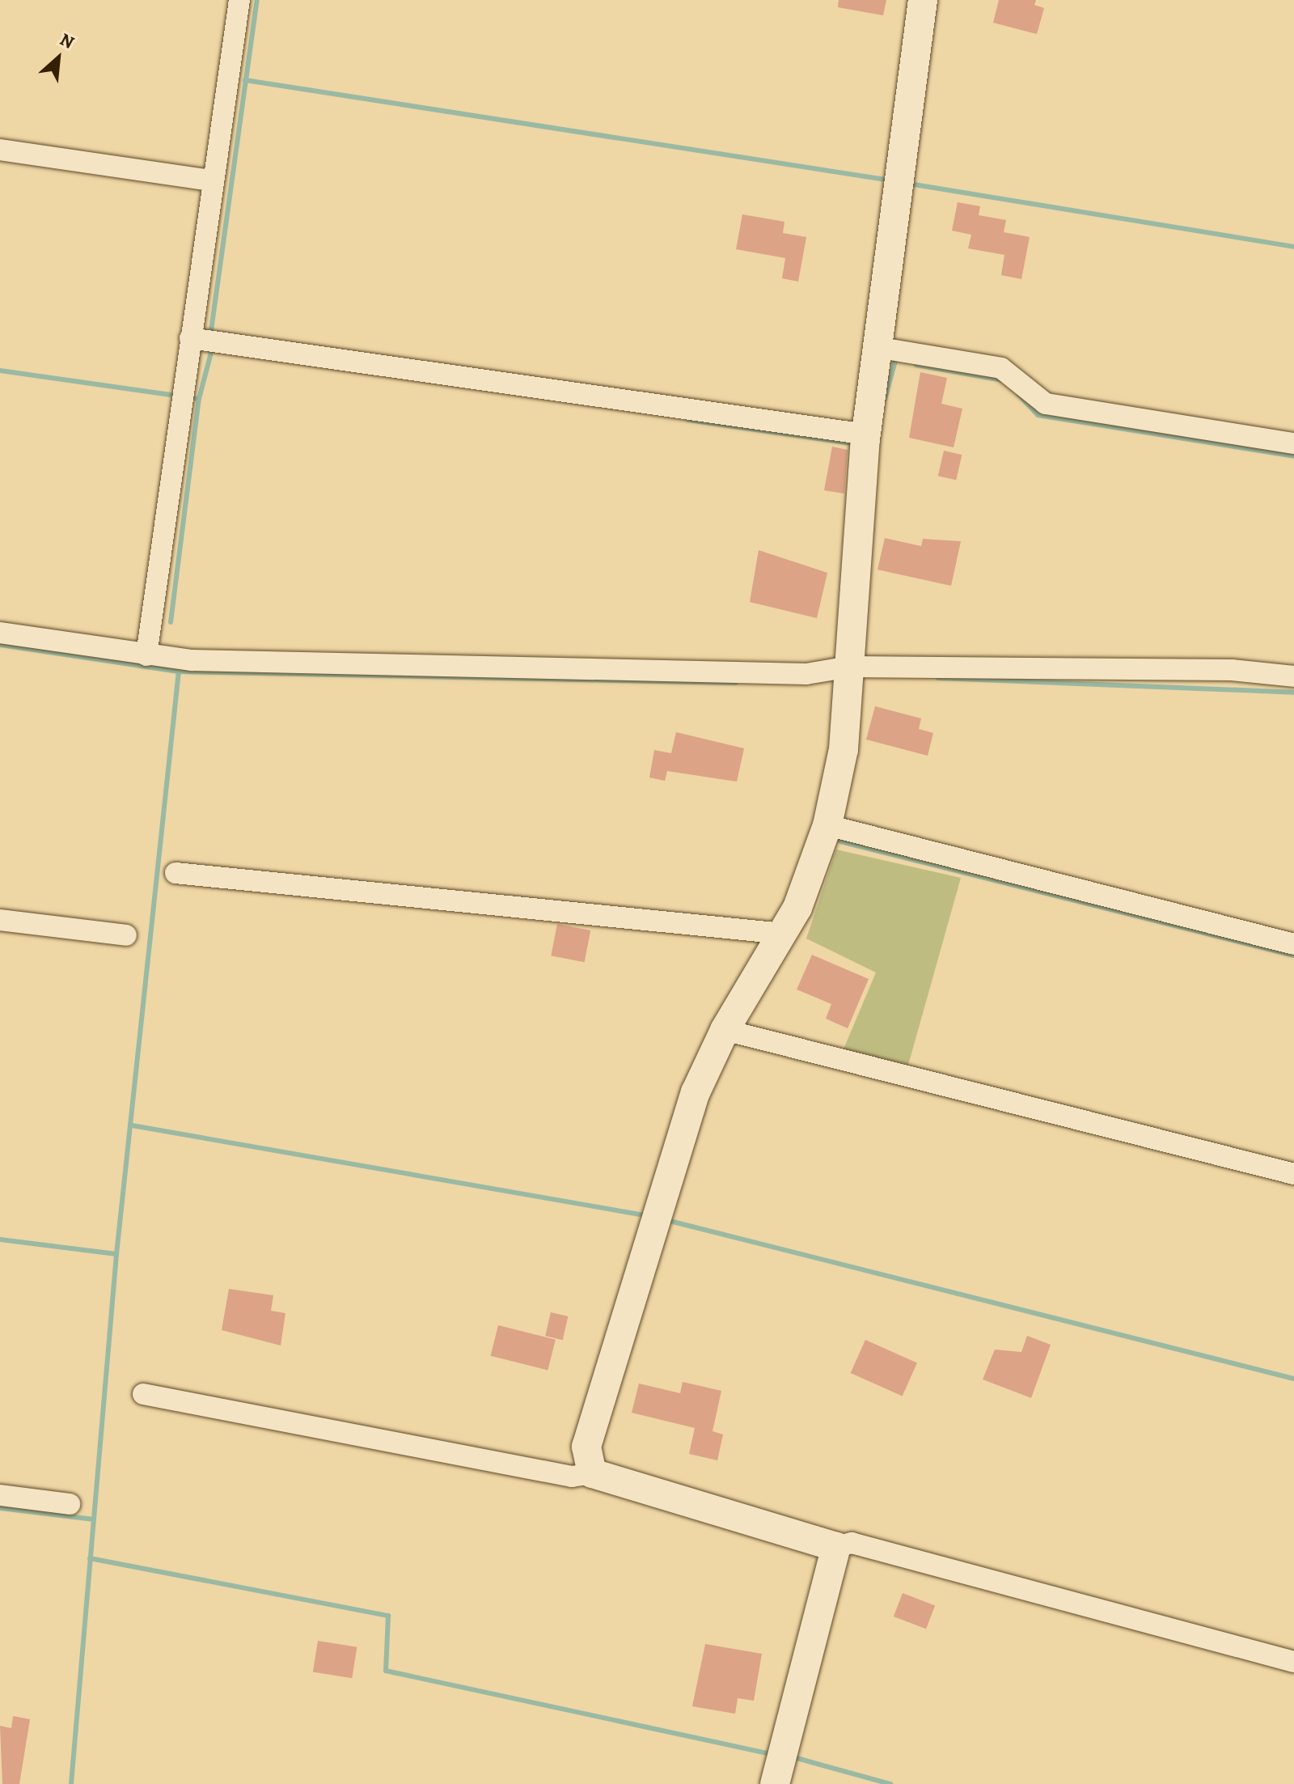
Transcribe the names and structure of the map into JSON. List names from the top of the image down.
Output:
{
  "north": "top right"
}
